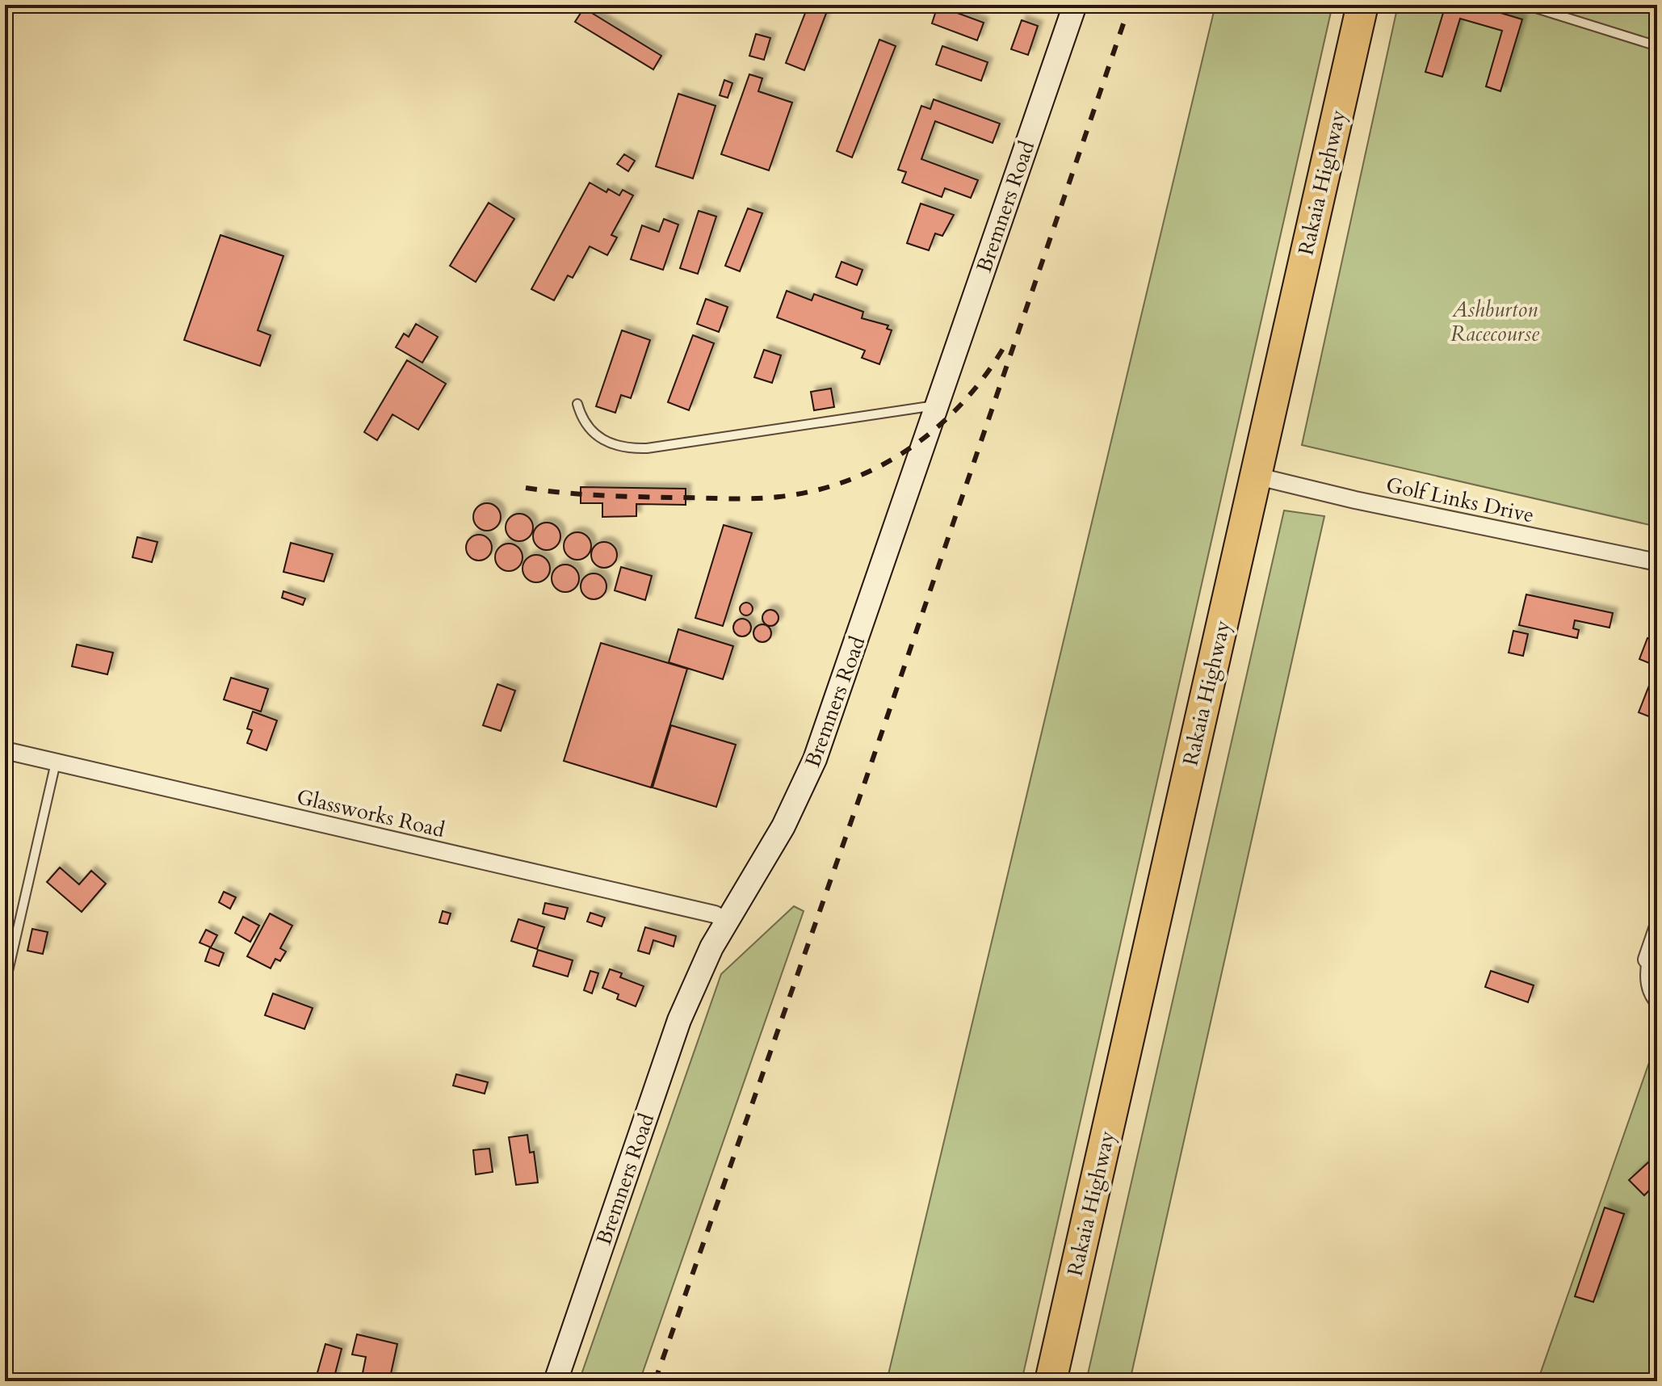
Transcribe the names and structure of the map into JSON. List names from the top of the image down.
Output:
{
  "streets": {
    "highway": ["Rakaia Highway"],
    "street": ["Bremners Road", "Golf Links Drive", "Glassworks Road"]
  },
  "crossings": [
    ["Rakaia Highway", "Golf Links Drive"],
    ["Bremners Road", "Glassworks Road"]
  ],
  "parks": ["Ashburton Racecourse"]
}
